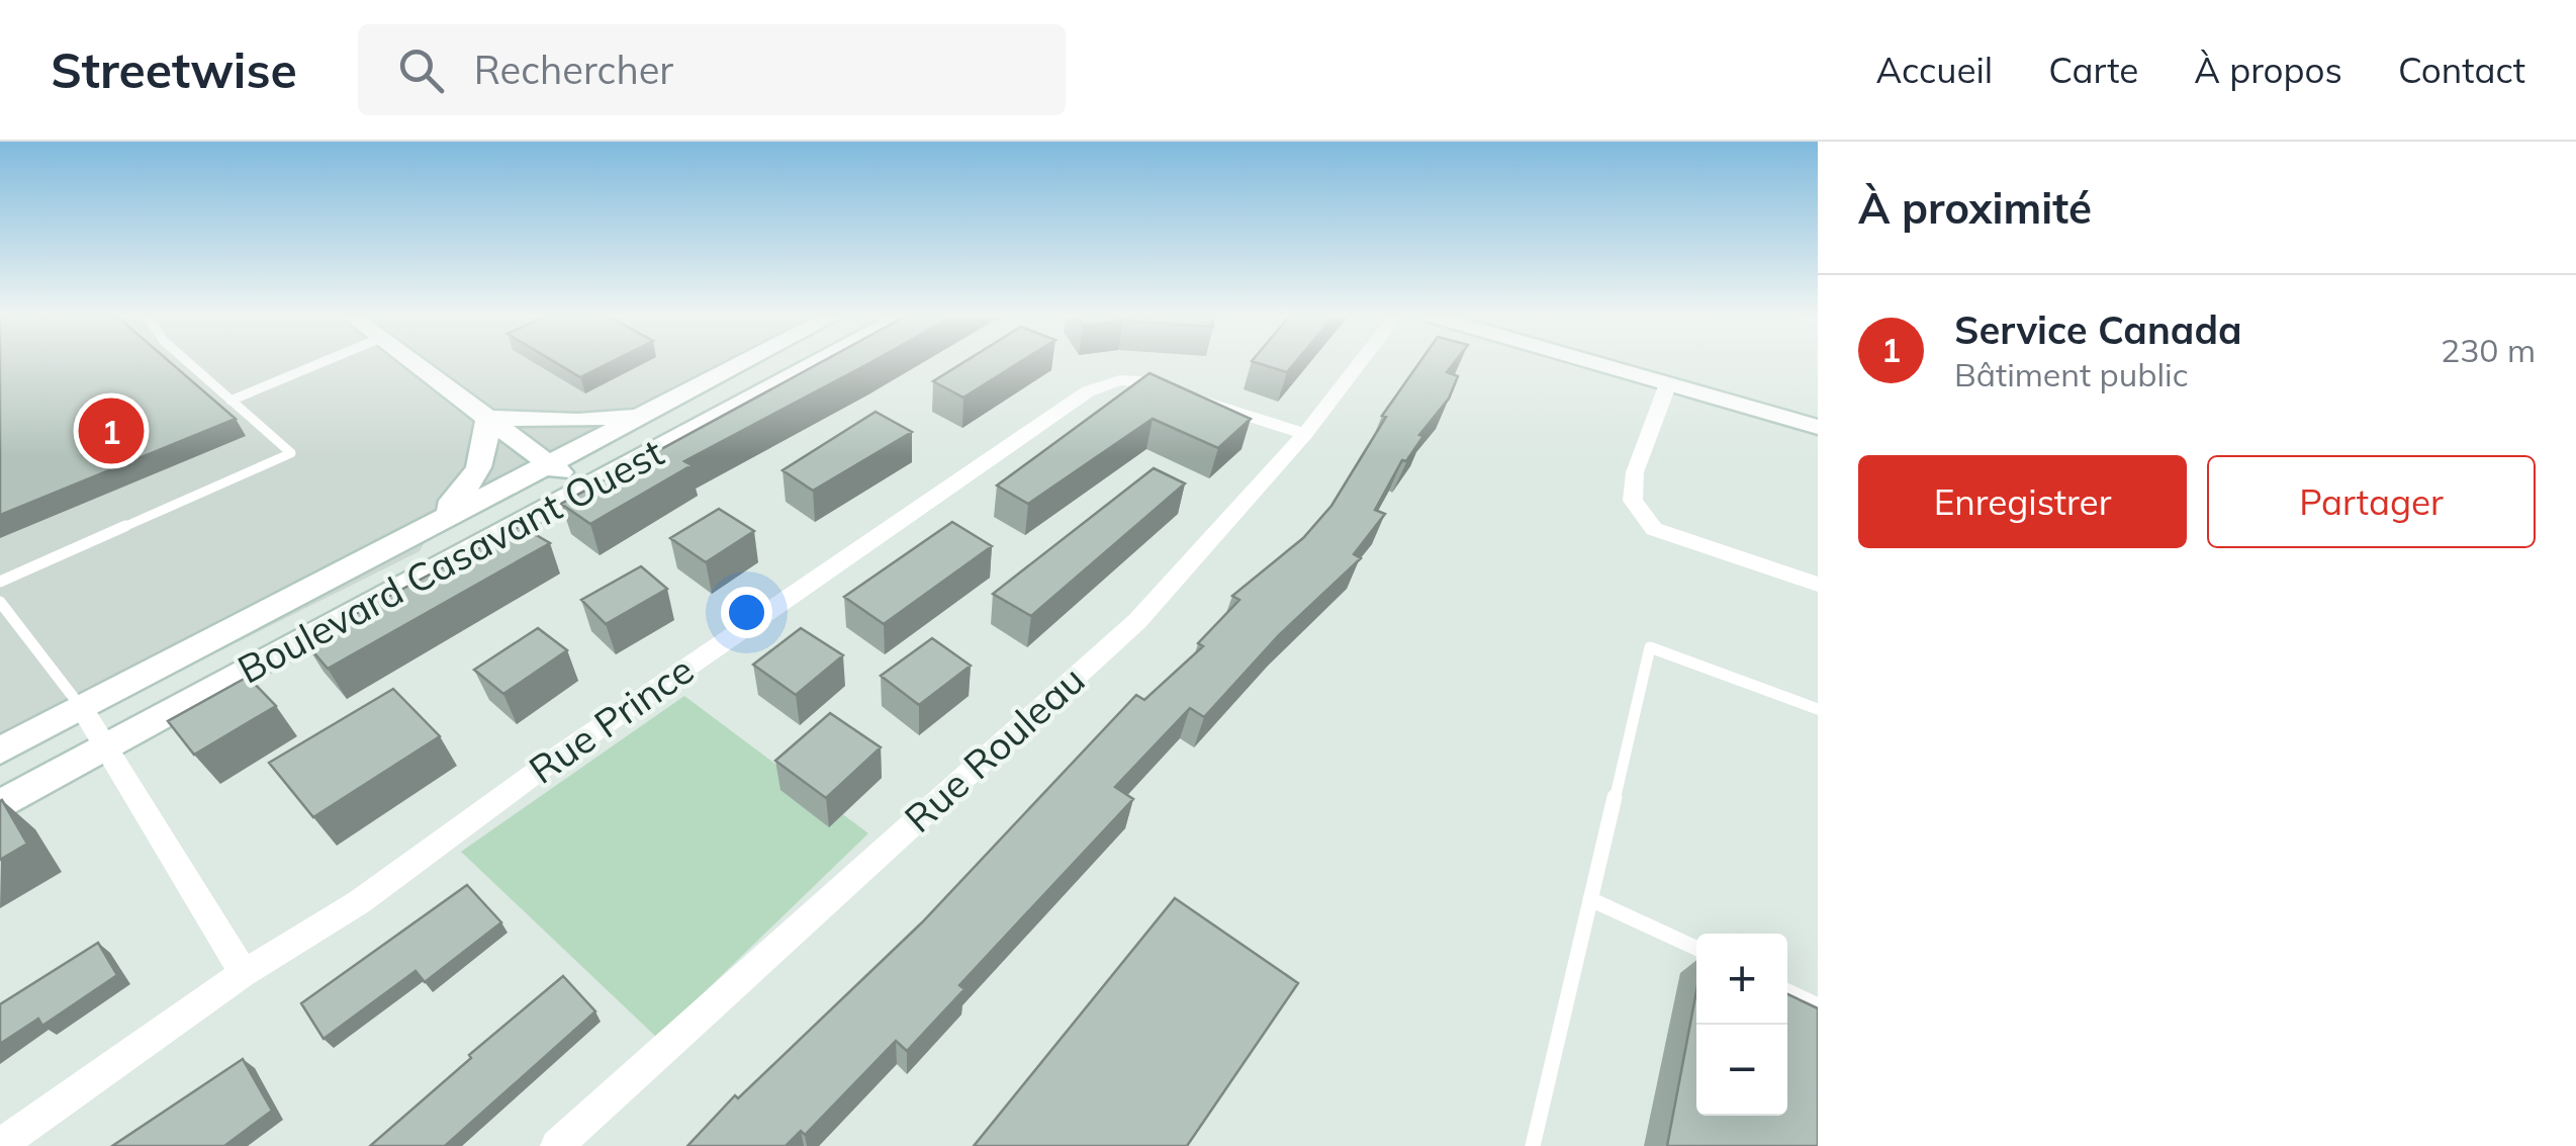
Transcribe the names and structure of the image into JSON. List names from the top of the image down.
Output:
{
  "streets": {
    "street": ["Boulevard Casavant Ouest", "Rue Prince", "Rue Rouleau"]
  },
  "crossings": [
    ["Rue Prince", "Rue Rouleau"]
  ],
  "page": {
    "header": "Streetwise",
    "search": "Rechercher",
    "nav": [
      "Accueil",
      "Carte",
      "À propos",
      "Contact"
    ],
    "heading": "À proximité",
    "list": [
      {
        "mark": "1",
        "name": "Service Canada",
        "note": "Bâtiment public",
        "value": "230 m"
      }
    ],
    "pins": "1",
    "buttons": ["Enregistrer", "Partager"],
    "map_buttons": ["+", "−"]
  }
}
